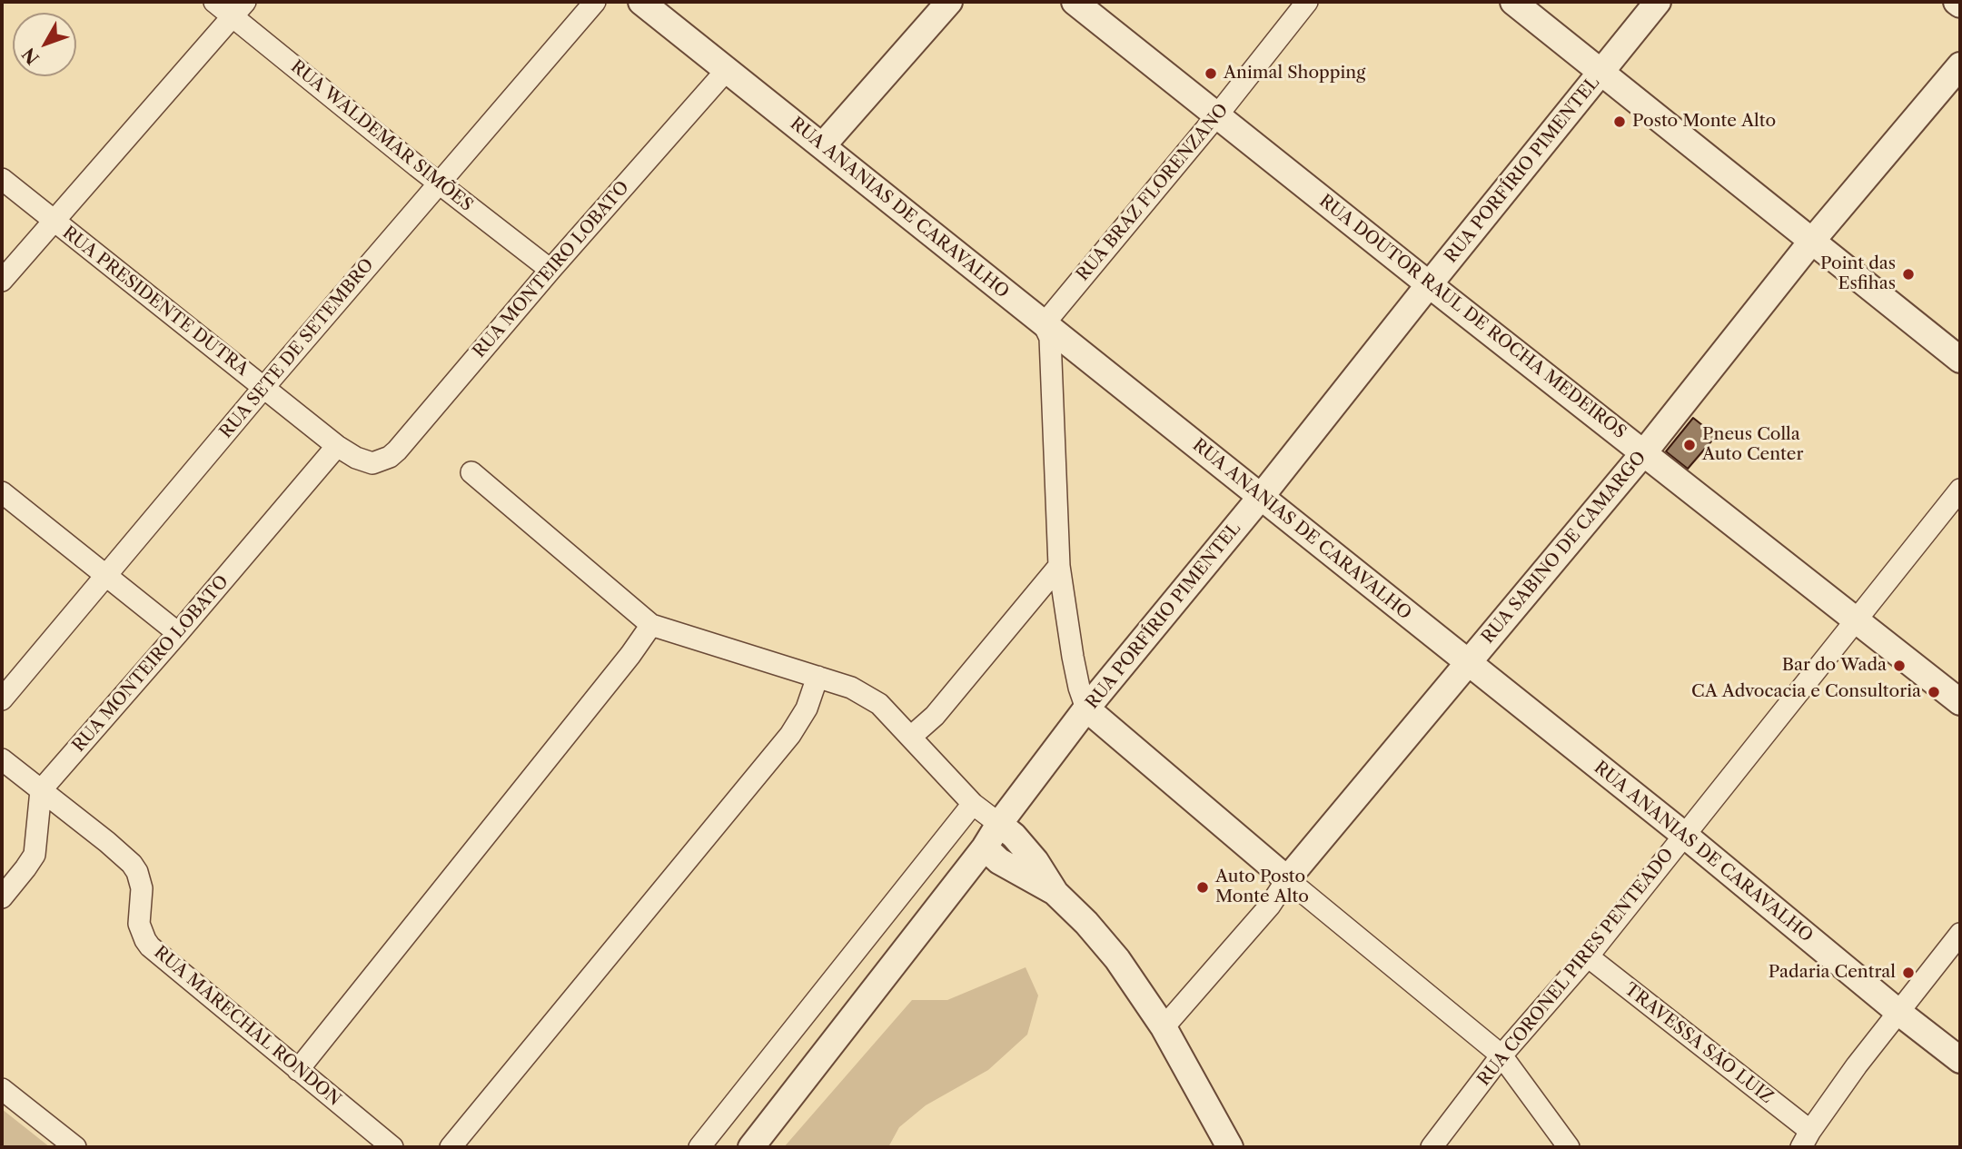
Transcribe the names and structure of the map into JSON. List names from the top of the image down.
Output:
{
  "streets": {
    "street": [
      "RUA WALDEMAR SIMÕES",
      "RUA PORFÍRIO PIMENTEL",
      "RUA BRAZ FLORENZANO",
      "RUA ANANIAS DE CARAVALHO",
      "RUA MONTEIRO LOBATO",
      "RUA PRESIDENTE DUTRA",
      "RUA DOUTOR RAUL DE ROCHA MEDEIROS",
      "RUA SETE DE SETEMBRO",
      "RUA SABINO DE CAMARGO",
      "RUA CORONEL PIRES PENTEADO",
      "RUA MARECHAL RONDON",
      "TRAVESSA SÃO LUIZ"
    ]
  },
  "crossings": [
    ["RUA WALDEMAR SIMÕES", "RUA MONTEIRO LOBATO"],
    ["RUA WALDEMAR SIMÕES", "RUA SETE DE SETEMBRO"],
    ["RUA PORFÍRIO PIMENTEL", "RUA ANANIAS DE CARAVALHO"],
    ["RUA PORFÍRIO PIMENTEL", "RUA DOUTOR RAUL DE ROCHA MEDEIROS"],
    ["RUA BRAZ FLORENZANO", "RUA ANANIAS DE CARAVALHO"],
    ["RUA BRAZ FLORENZANO", "RUA DOUTOR RAUL DE ROCHA MEDEIROS"],
    ["RUA ANANIAS DE CARAVALHO", "RUA MONTEIRO LOBATO"],
    ["RUA ANANIAS DE CARAVALHO", "RUA SABINO DE CAMARGO"],
    ["RUA ANANIAS DE CARAVALHO", "RUA CORONEL PIRES PENTEADO"],
    ["RUA MONTEIRO LOBATO", "RUA PRESIDENTE DUTRA"],
    ["RUA MONTEIRO LOBATO", "RUA MARECHAL RONDON"],
    ["RUA PRESIDENTE DUTRA", "RUA SETE DE SETEMBRO"],
    ["RUA DOUTOR RAUL DE ROCHA MEDEIROS", "RUA SABINO DE CAMARGO"],
    ["RUA DOUTOR RAUL DE ROCHA MEDEIROS", "RUA CORONEL PIRES PENTEADO"],
    ["RUA CORONEL PIRES PENTEADO", "TRAVESSA SÃO LUIZ"]
  ],
  "places": [
    "Animal Shopping",
    "Posto Monte Alto",
    "Point das Esfihas",
    "Pneus Colla Auto Center",
    "Bar do Wada",
    "CA Advocacia e Consultoria",
    "Auto Posto Monte Alto",
    "Padaria Central"
  ],
  "north": "bottom left"
}
